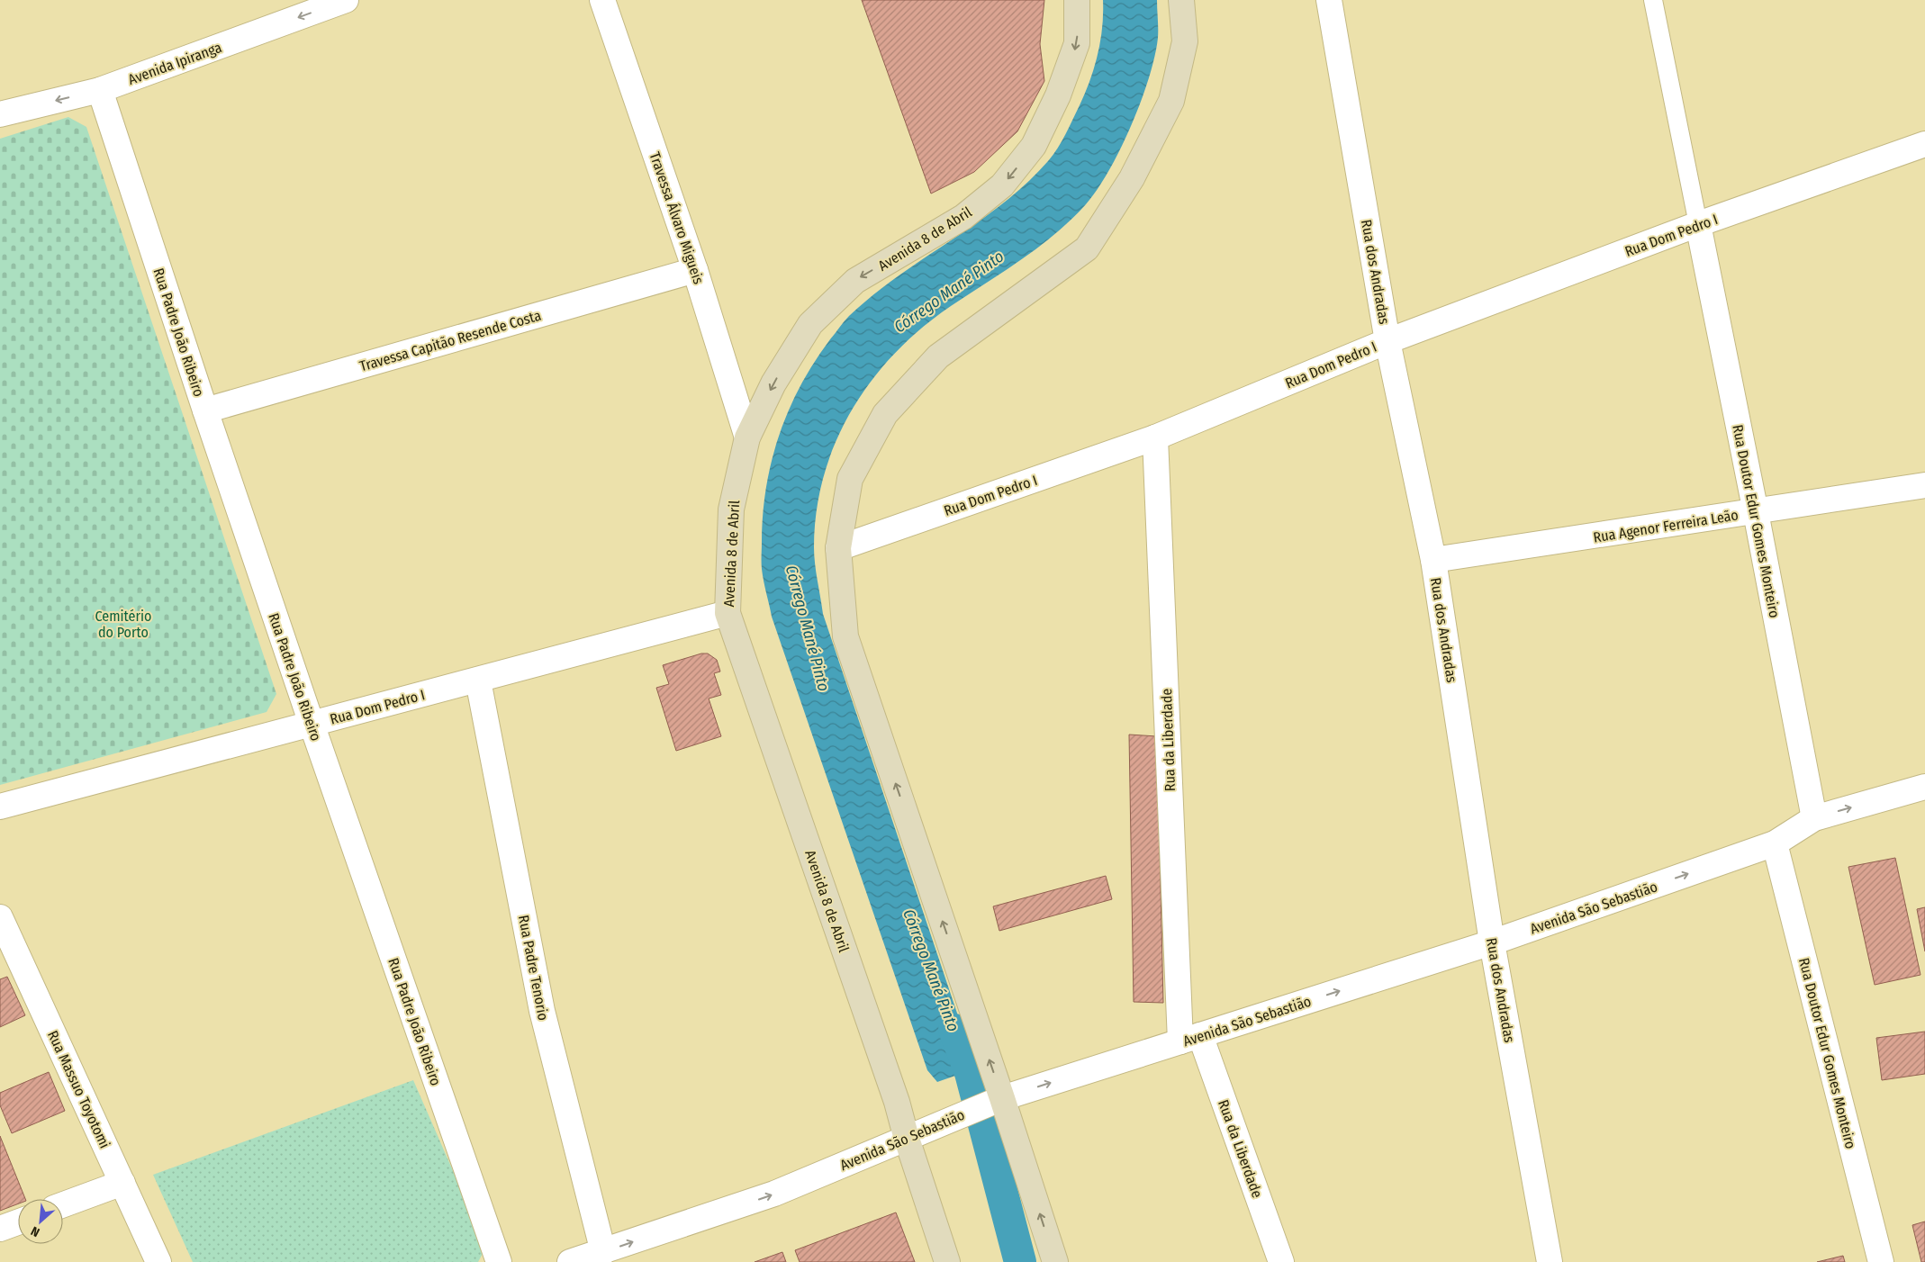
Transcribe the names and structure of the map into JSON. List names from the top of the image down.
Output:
{
  "streets": {
    "main road": ["Avenida 8 de Abril"],
    "street": [
      "Avenida Ipiranga",
      "Travessa Álvaro Migueis",
      "Rua Dom Pedro I",
      "Rua dos Andradas",
      "Rua Padre João Ribeiro",
      "Travessa Capitão Resende Costa",
      "Rua Doutor Edur Gomes Monteiro",
      "Rua Agenor Ferreira Leão",
      "Rua da Liberdade",
      "Avenida São Sebastião",
      "Rua Padre Tenorio",
      "Rua Massuo Toyotomi"
    ]
  },
  "crossings": [
    ["Avenida Ipiranga", "Rua Padre João Ribeiro"],
    ["Travessa Álvaro Migueis", "Avenida 8 de Abril"],
    ["Travessa Álvaro Migueis", "Travessa Capitão Resende Costa"],
    ["Rua Dom Pedro I", "Avenida 8 de Abril"],
    ["Rua Dom Pedro I", "Rua dos Andradas"],
    ["Rua Dom Pedro I", "Rua Padre João Ribeiro"],
    ["Rua Dom Pedro I", "Rua Doutor Edur Gomes Monteiro"],
    ["Rua Dom Pedro I", "Rua da Liberdade"],
    ["Rua Dom Pedro I", "Rua Padre Tenorio"],
    ["Avenida 8 de Abril", "Avenida São Sebastião"],
    ["Rua dos Andradas", "Rua Agenor Ferreira Leão"],
    ["Rua dos Andradas", "Avenida São Sebastião"],
    ["Rua Padre João Ribeiro", "Travessa Capitão Resende Costa"],
    ["Rua Doutor Edur Gomes Monteiro", "Rua Agenor Ferreira Leão"],
    ["Rua Doutor Edur Gomes Monteiro", "Avenida São Sebastião"],
    ["Rua da Liberdade", "Avenida São Sebastião"],
    ["Avenida São Sebastião", "Rua Padre Tenorio"]
  ],
  "one_way": ["Avenida Ipiranga", "Avenida São Sebastião"],
  "water": ["Córrego Mané Pinto"],
  "parks": ["Cemitério do Porto"],
  "north": "bottom left"
}
